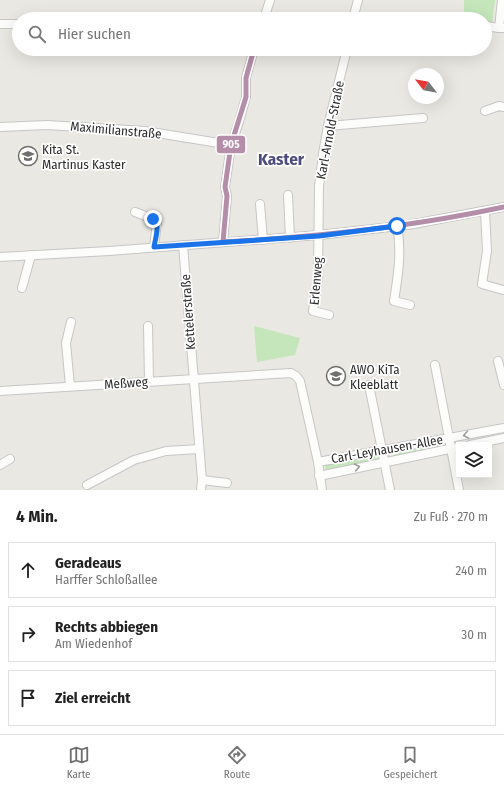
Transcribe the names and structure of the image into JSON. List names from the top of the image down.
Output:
{
  "streets": {
    "street": [
      "Maximilianstraße",
      "Karl-Arnold-Straße",
      "Erlenweg",
      "Kettelerstraße",
      "Meßweg",
      "Carl-Leyhausen-Allee"
    ]
  },
  "crossings": [
    ["Karl-Arnold-Straße", "Erlenweg"],
    ["Kettelerstraße", "Meßweg"],
    ["Meßweg", "Carl-Leyhausen-Allee"]
  ],
  "districts": ["Kaster"],
  "places": {
    "school or university": ["Kita St. Martinus Kaster", "AWO KiTa Kleeblatt"]
  },
  "lines": ["transit line 905"],
  "north": "top left",
  "page": {
    "search": "Hier suchen",
    "heading": ["4 Min.", "Zu Fuß · 270 m"],
    "list": [
      ["Geradeaus", "Harffer Schloßallee", "240 m"],
      ["Rechts abbiegen", "Am Wiedenhof", "30 m"],
      "Ziel erreicht"
    ],
    "nav": ["Karte", "Route", "Gespeichert"]
  }
}
